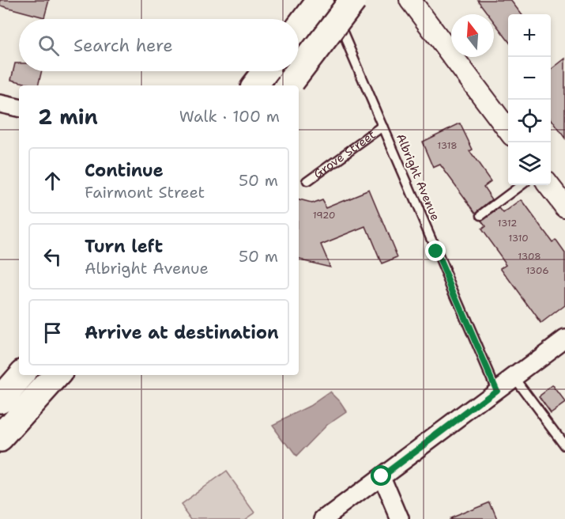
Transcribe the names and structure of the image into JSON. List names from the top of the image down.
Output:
{
  "streets": {
    "lane": ["Grove Street", "Albright Avenue"]
  },
  "crossings": [
    ["Grove Street", "Albright Avenue"]
  ],
  "house_numbers": [
    "1318",
    "1920",
    "1312",
    "1310",
    "1308",
    "1306"
  ],
  "north": "top",
  "page": {
    "map_buttons": ["+", "−"],
    "search": "Search here",
    "heading": ["2 min", "Walk · 100 m"],
    "list": [
      ["Continue", "Fairmont Street", "50 m"],
      ["Turn left", "Albright Avenue", "50 m"],
      "Arrive at destination"
    ]
  }
}
